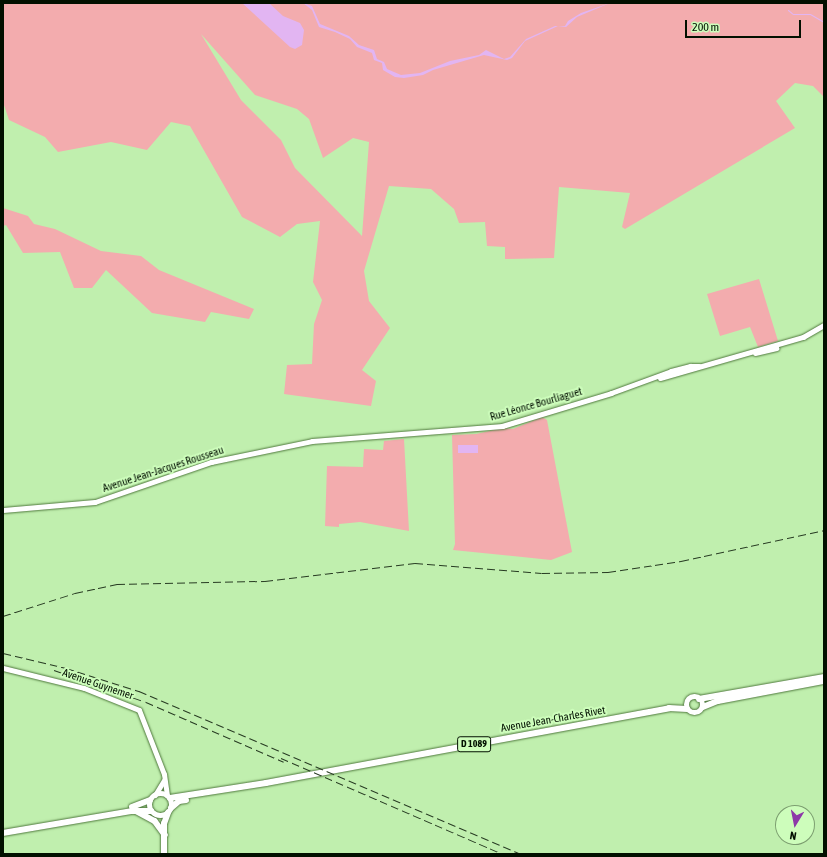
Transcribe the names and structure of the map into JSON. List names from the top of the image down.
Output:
{
  "streets": {
    "main road": [
      "Rue Léonce Bourliaguet",
      "Avenue Jean-Jacques Rousseau",
      "Avenue Guynemer",
      "Avenue Jean-Charles Rivet",
      "D 1089"
    ]
  },
  "crossings": [
    ["Rue Léonce Bourliaguet", "Avenue Jean-Jacques Rousseau"],
    ["Avenue Guynemer", "D 1089"],
    ["Avenue Jean-Charles Rivet", "D 1089"]
  ],
  "scale_bar": "200 m",
  "north": "bottom"
}
